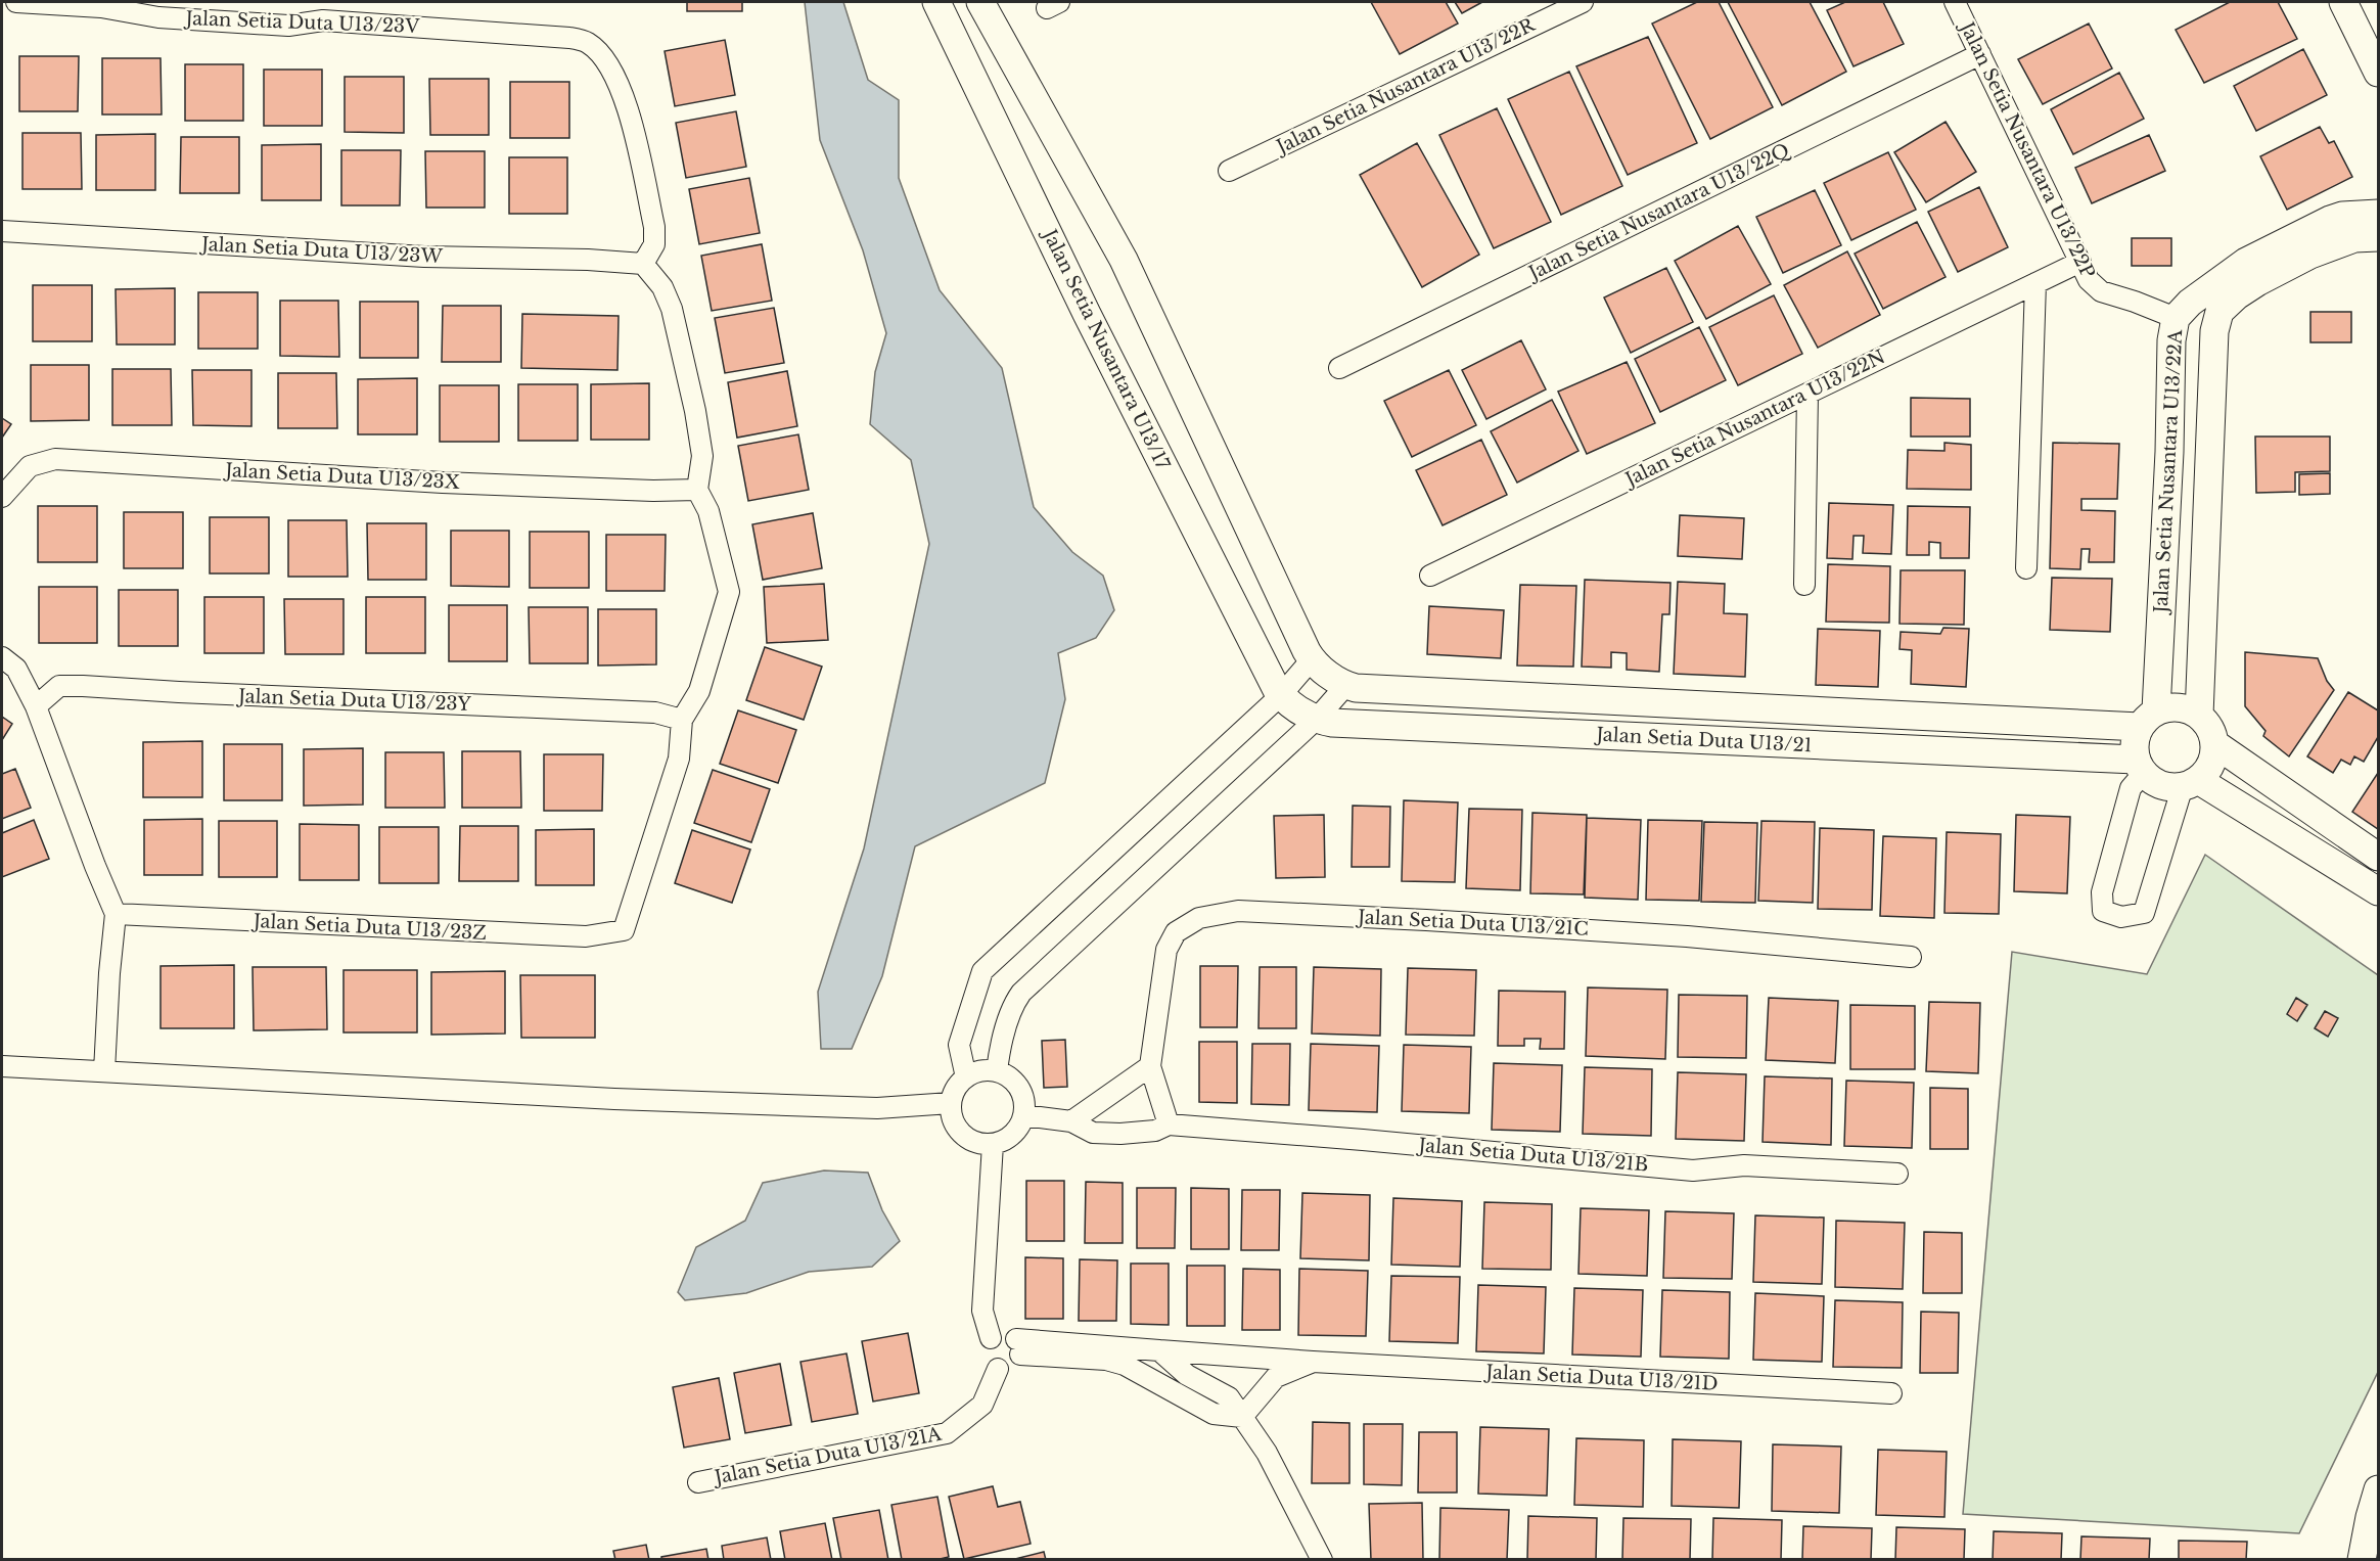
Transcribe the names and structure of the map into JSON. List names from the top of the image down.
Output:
{
  "streets": {
    "main road": ["Jalan Setia Nusantara U13/17", "Jalan Setia Nusantara U13/22A", "Jalan Setia Duta U13/21"],
    "street": [
      "Jalan Setia Duta U13/23V",
      "Jalan Setia Nusantara U13/22R",
      "Jalan Setia Nusantara U13/22P",
      "Jalan Setia Nusantara U13/22Q",
      "Jalan Setia Duta U13/23W",
      "Jalan Setia Nusantara U13/22N",
      "Jalan Setia Duta U13/23X",
      "Jalan Setia Duta U13/23Y",
      "Jalan Setia Duta U13/21C",
      "Jalan Setia Duta U13/23Z",
      "Jalan Setia Duta U13/21B",
      "Jalan Setia Duta U13/21D",
      "Jalan Setia Duta U13/21A"
    ]
  },
  "crossings": [
    ["Jalan Setia Duta U13/23V", "Jalan Setia Duta U13/23W"],
    ["Jalan Setia Nusantara U13/22P", "Jalan Setia Nusantara U13/22Q"],
    ["Jalan Setia Nusantara U13/22P", "Jalan Setia Nusantara U13/22N"],
    ["Jalan Setia Nusantara U13/22P", "Jalan Setia Nusantara U13/22A"],
    ["Jalan Setia Nusantara U13/17", "Jalan Setia Duta U13/21"],
    ["Jalan Setia Nusantara U13/22A", "Jalan Setia Duta U13/21"],
    ["Jalan Setia Duta U13/23Y", "Jalan Setia Duta U13/23Z"],
    ["Jalan Setia Duta U13/21D", "Jalan Setia Duta U13/21A"]
  ]
}
